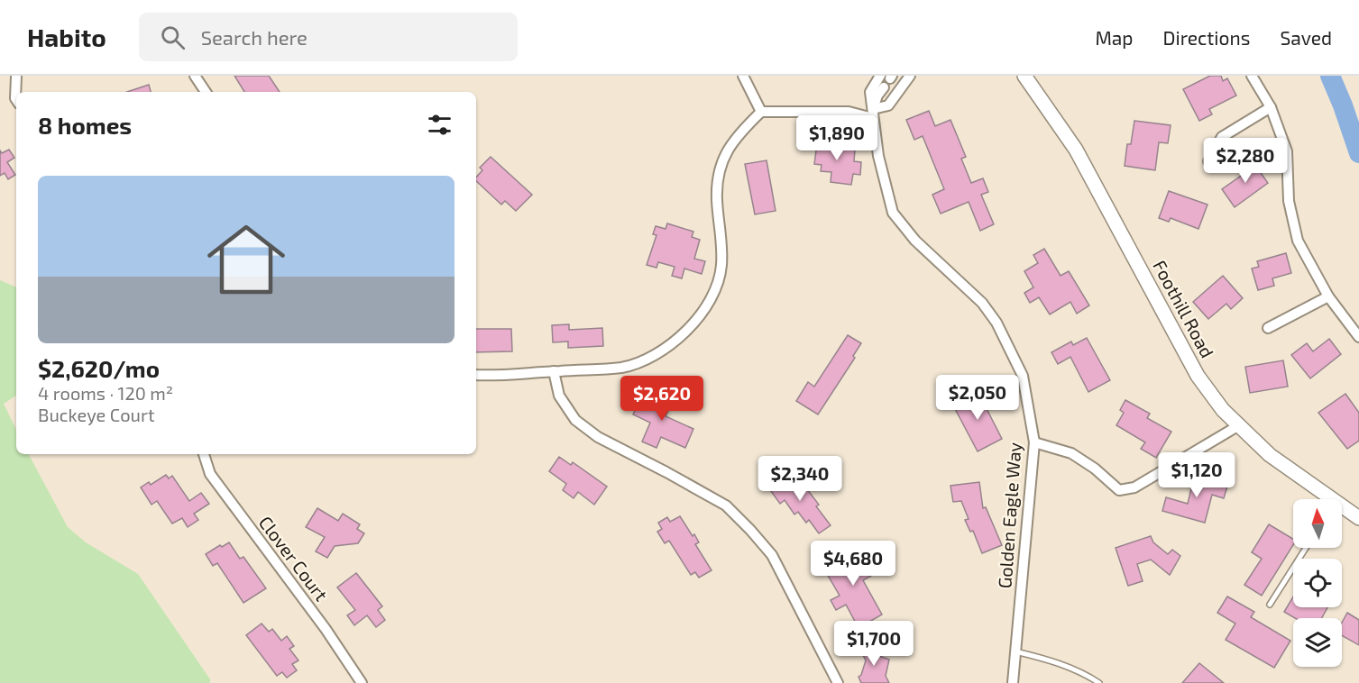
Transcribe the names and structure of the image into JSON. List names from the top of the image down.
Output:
{
  "streets": {
    "main road": ["Foothill Road"],
    "street": ["Golden Eagle Way", "Clover Court"]
  },
  "north": "top",
  "page": {
    "header": "Habito",
    "search": "Search here",
    "nav": ["Map", "Directions", "Saved"],
    "heading": "8 homes",
    "price": [
      "$1,890",
      "$2,280",
      "$2,050",
      "$2,620",
      "$1,120",
      "$2,340",
      "$4,680",
      "$1,700"
    ],
    "list": [
      {
        "name": "$2,620/mo",
        "note": "4 rooms · 120 m² · Buckeye Court"
      }
    ]
  }
}
